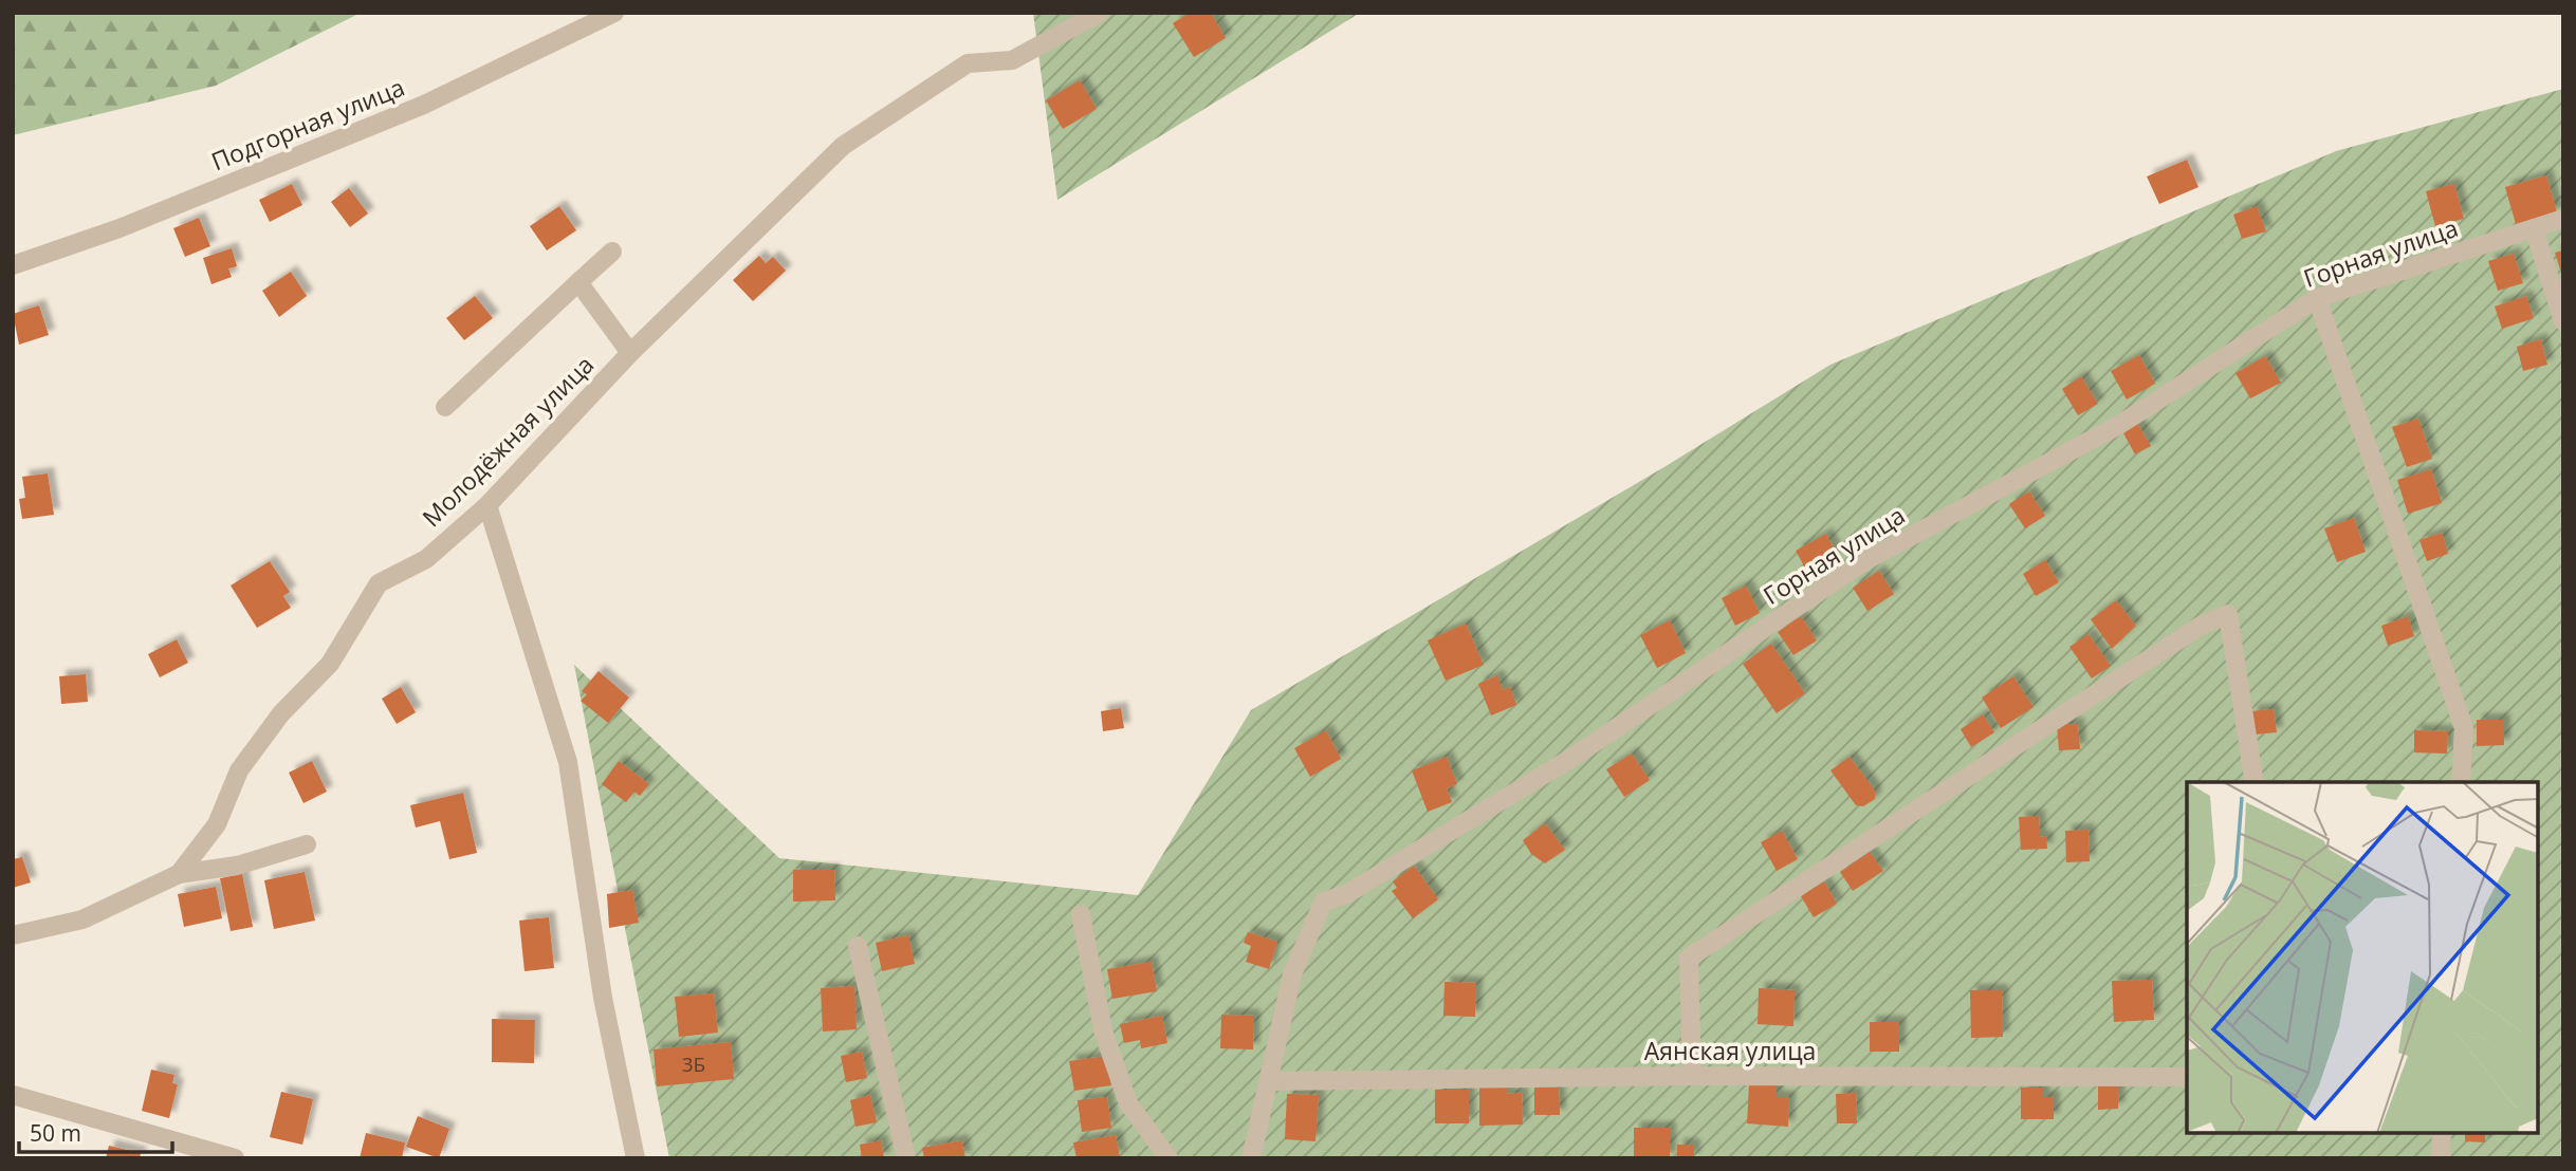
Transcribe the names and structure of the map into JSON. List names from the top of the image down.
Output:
{
  "streets": {
    "street": [
      "Подгорная улица",
      "Горная улица",
      "Молодёжная улица",
      "Аянская улица"
    ]
  },
  "crossings": [
    ["Горная улица", "Аянская улица"]
  ],
  "house_numbers": ["3Б"],
  "scale_bar": "50 m"
}
